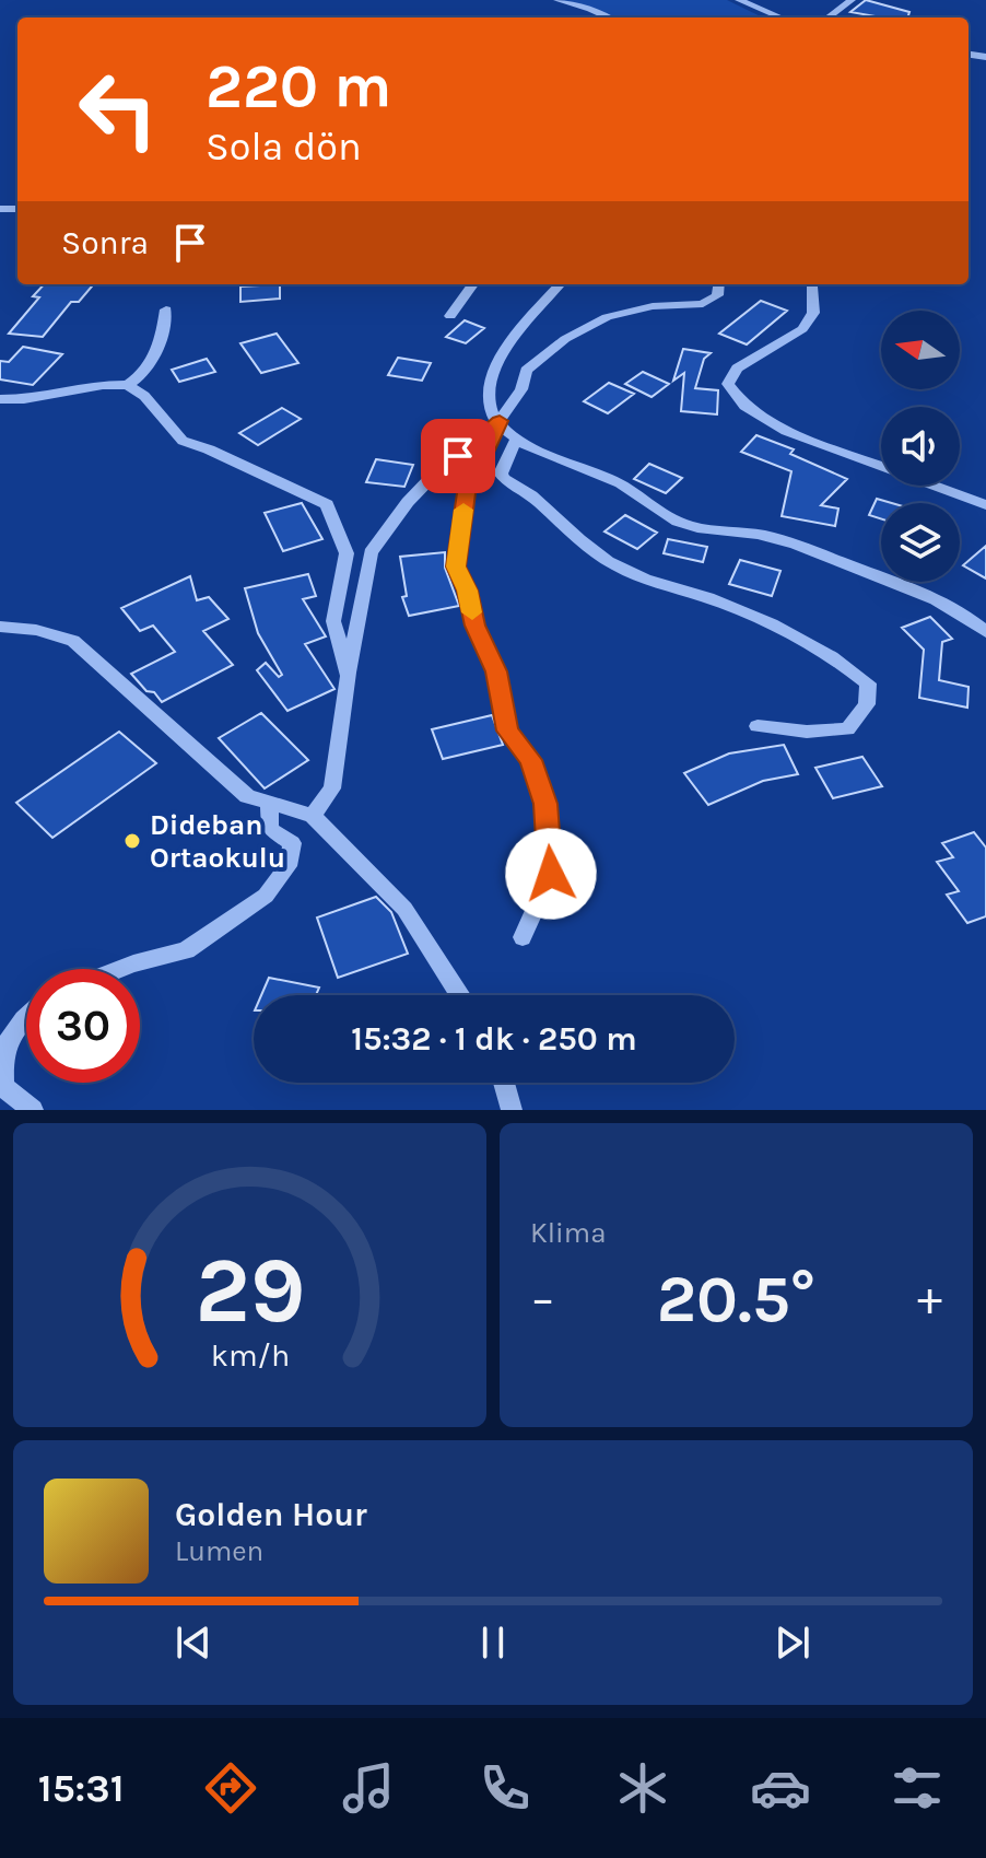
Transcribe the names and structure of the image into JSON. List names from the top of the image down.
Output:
{
  "places": ["Dideban Ortaokulu"],
  "north": "left",
  "page": {
    "turn": ["220 m", "Sola dön"],
    "then": "Sonra",
    "limit": "30",
    "trip": "15:32 · 1 dk · 250 m",
    "tile": "Klima",
    "heat": ["−", "20.5°", "+"],
    "song": ["Golden Hour", "Lumen"],
    "tabs": "15:31",
    "gauge": ["29", "km/h"]
  }
}
